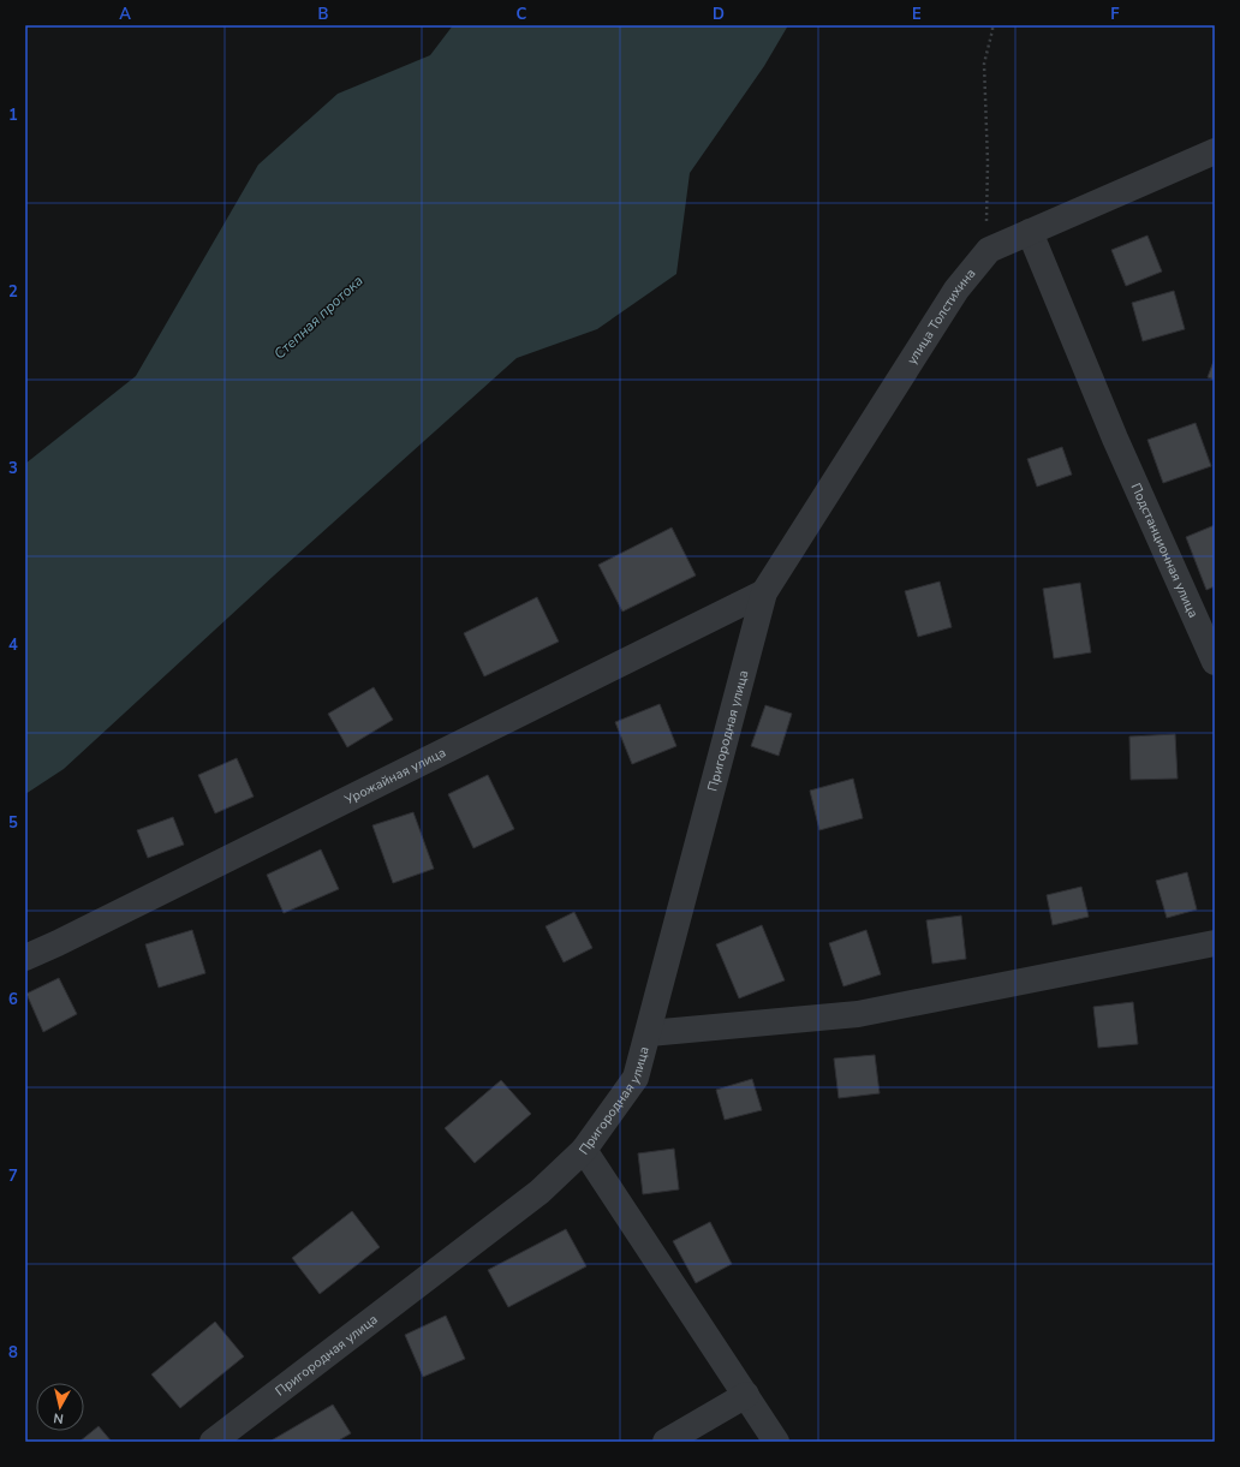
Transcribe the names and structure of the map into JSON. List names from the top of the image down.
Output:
{
  "streets": {
    "street": [
      "улица Толстихина",
      "Подстанционная улица",
      "Пригородная улица",
      "Урожайная улица"
    ]
  },
  "crossings": [
    ["улица Толстихина", "Подстанционная улица"],
    ["улица Толстихина", "Пригородная улица"],
    ["улица Толстихина", "Урожайная улица"],
    ["Пригородная улица", "Урожайная улица"]
  ],
  "water": ["Степная протока"],
  "north": "bottom",
  "grid": {
    "columns": [
      "A",
      "B",
      "C",
      "D",
      "E",
      "F"
    ],
    "rows": [
      "1",
      "2",
      "3",
      "4",
      "5",
      "6",
      "7",
      "8"
    ]
  }
}
